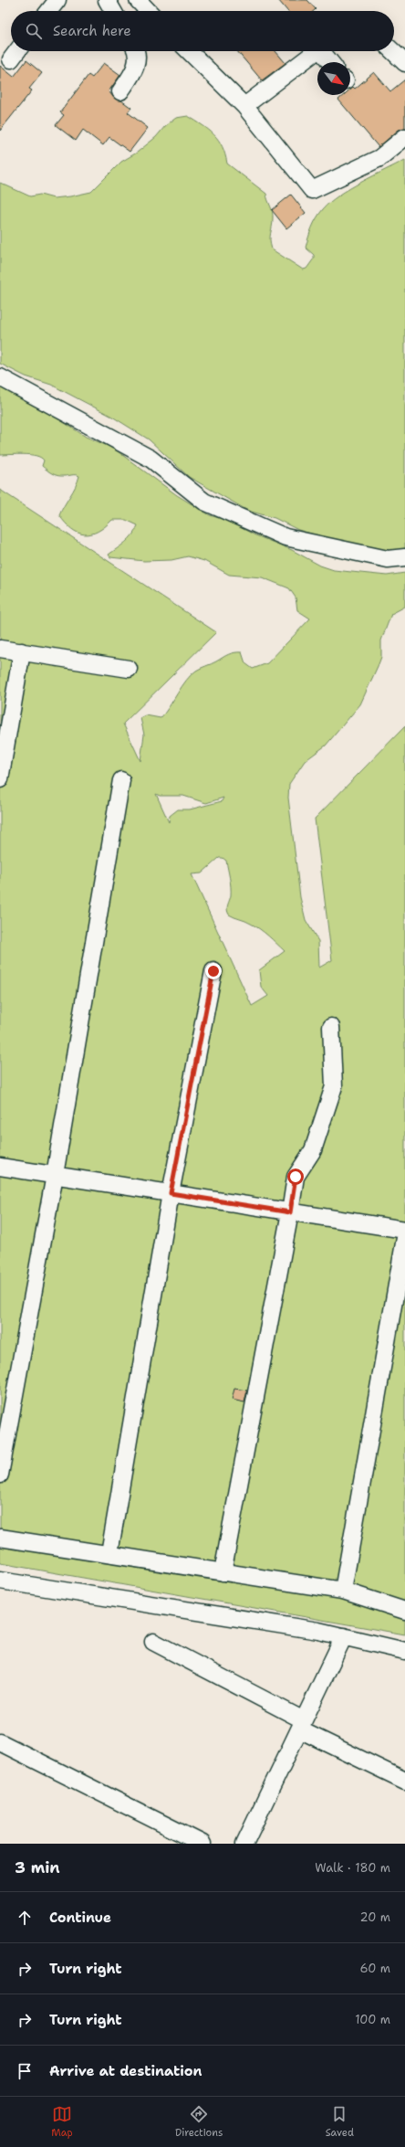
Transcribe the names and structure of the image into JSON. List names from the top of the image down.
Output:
{
  "north": "bottom right",
  "page": {
    "search": "Search here",
    "heading": ["3 min", "Walk · 180 m"],
    "list": [
      ["Continue", "20 m"],
      ["Turn right", "60 m"],
      ["Turn right", "100 m"],
      "Arrive at destination"
    ],
    "nav": ["Map", "Directions", "Saved"]
  }
}
